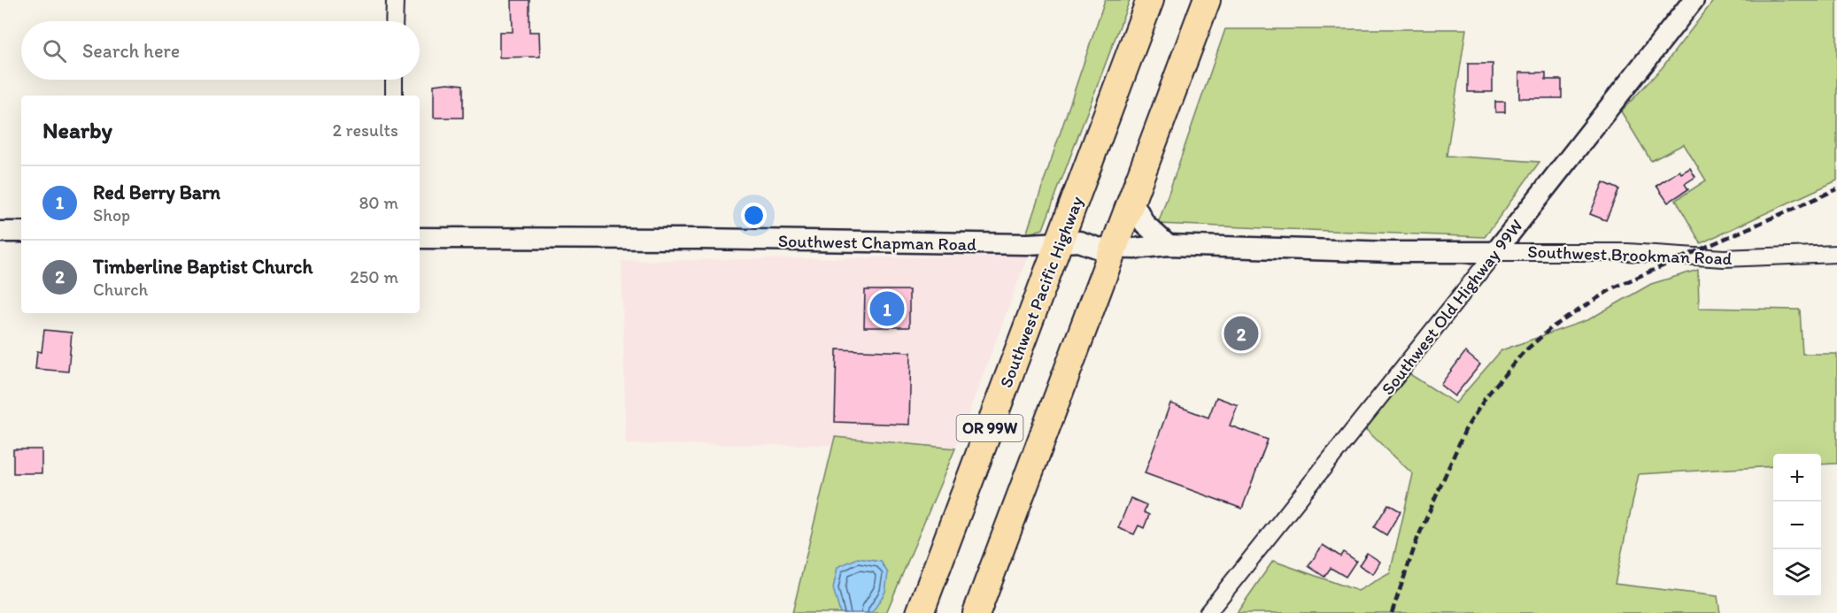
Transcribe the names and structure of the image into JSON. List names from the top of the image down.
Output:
{
  "streets": {
    "highway": ["Southwest Pacific Highway", "OR 99W"],
    "street": ["Southwest Chapman Road", "Southwest Brookman Road", "Southwest Old Highway 99W"]
  },
  "crossings": [
    ["Southwest Chapman Road", "Southwest Brookman Road"],
    ["Southwest Chapman Road", "Southwest Pacific Highway"],
    ["Southwest Chapman Road", "OR 99W"],
    ["Southwest Brookman Road", "Southwest Old Highway 99W"],
    ["Southwest Brookman Road", "OR 99W"]
  ],
  "page": {
    "search": "Search here",
    "heading": ["Nearby", "2 results"],
    "list": [
      {
        "mark": "1",
        "name": "Red Berry Barn",
        "note": "Shop",
        "value": "80 m"
      },
      {
        "mark": "2",
        "name": "Timberline Baptist Church",
        "note": "Church",
        "value": "250 m"
      }
    ],
    "pins": ["1", "2"],
    "map_buttons": ["+", "−"]
  }
}
